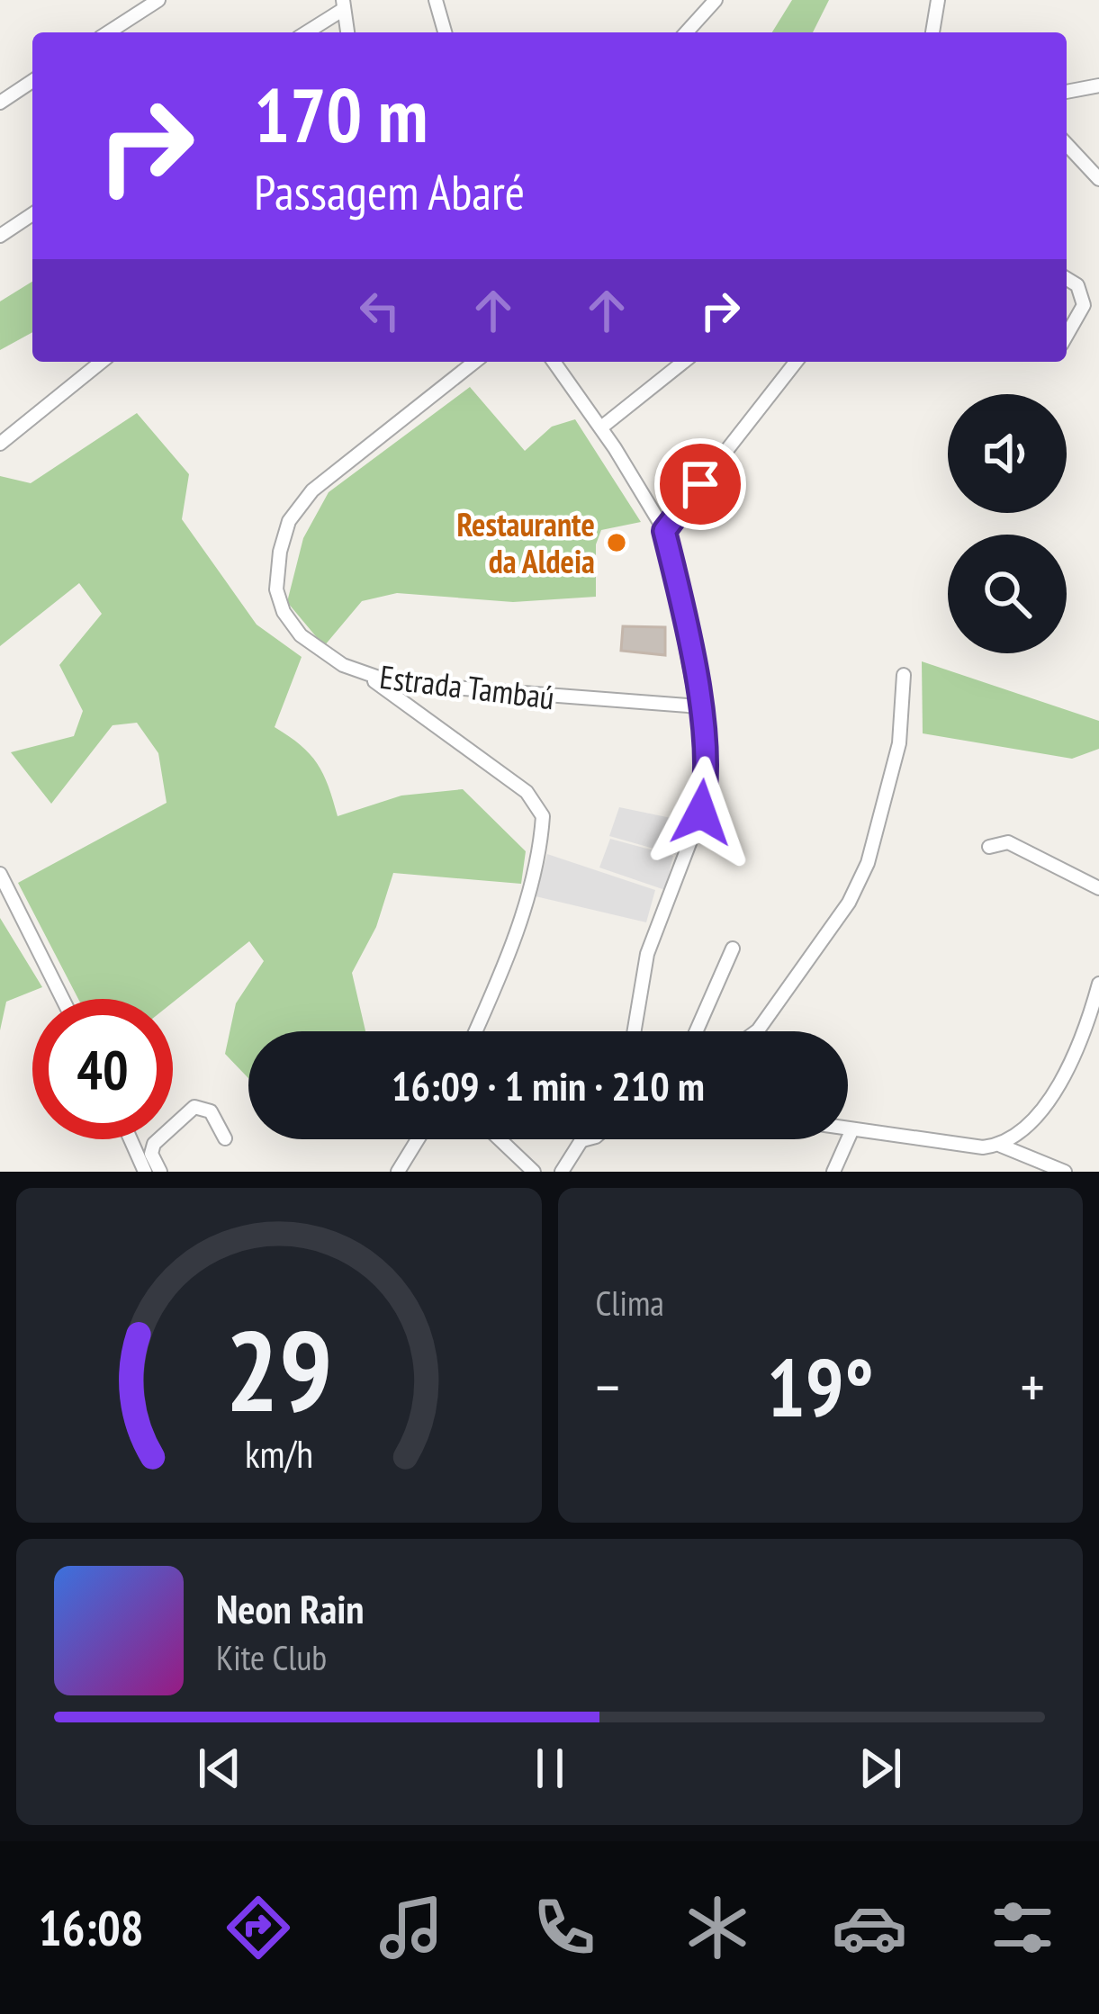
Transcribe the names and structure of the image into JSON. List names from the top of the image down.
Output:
{
  "streets": {
    "street": ["Estrada Tambaú"]
  },
  "places": ["Restaurante da Aldeia"],
  "page": {
    "turn": ["170 m", "Passagem Abaré"],
    "limit": "40",
    "trip": "16:09 · 1 min · 210 m",
    "tile": "Clima",
    "heat": ["−", "19°", "+"],
    "song": ["Neon Rain", "Kite Club"],
    "tabs": "16:08",
    "gauge": ["29", "km/h"]
  }
}
